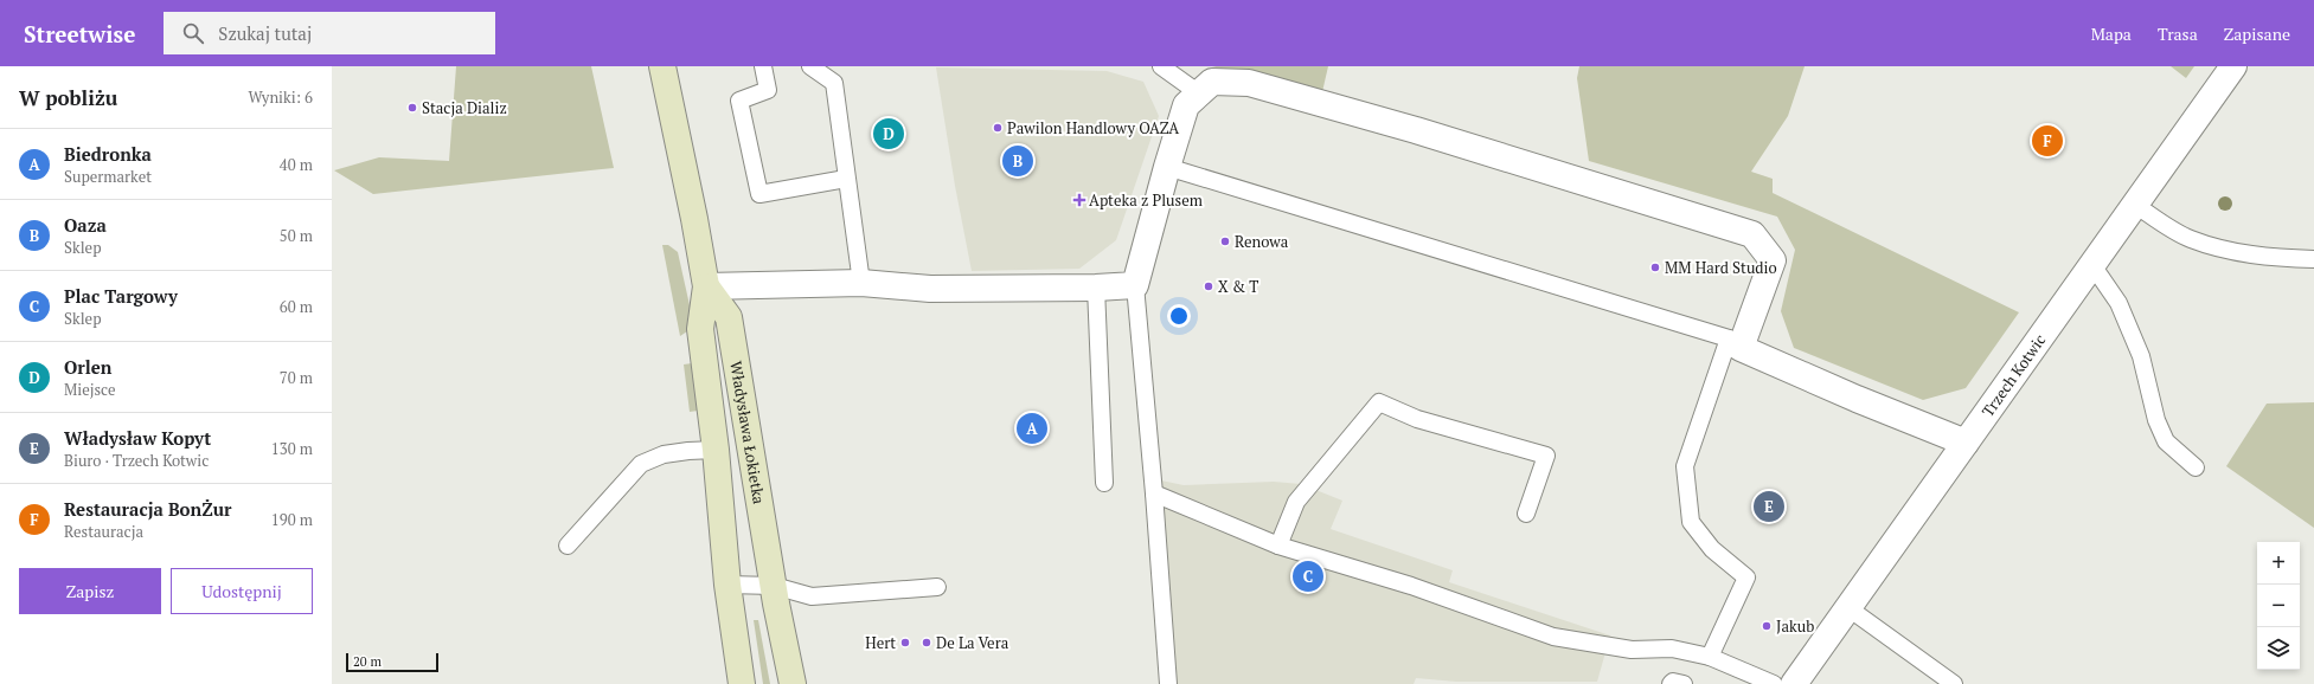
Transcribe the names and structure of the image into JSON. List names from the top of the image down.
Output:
{
  "streets": {
    "main road": ["Władysława Łokietka"],
    "street": ["Trzech Kotwic"]
  },
  "places": {
    "other": [
      "Stacja Dializ",
      "Pawilon Handlowy OAZA",
      "Renowa",
      "MM Hard Studio",
      "X & T",
      "Jakub",
      "Hert",
      "De La Vera"
    ],
    "health": ["Apteka z Plusem"]
  },
  "scale_bar": "20 m",
  "page": {
    "header": "Streetwise",
    "search": "Szukaj tutaj",
    "nav": ["Mapa", "Trasa", "Zapisane"],
    "heading": ["W pobliżu", "Wyniki: 6"],
    "pins": [
      "D",
      "F",
      "B",
      "A",
      "E",
      "C"
    ],
    "list": [
      {
        "mark": "A",
        "name": "Biedronka",
        "note": "Supermarket",
        "value": "40 m"
      },
      {
        "mark": "B",
        "name": "Oaza",
        "note": "Sklep",
        "value": "50 m"
      },
      {
        "mark": "C",
        "name": "Plac Targowy",
        "note": "Sklep",
        "value": "60 m"
      },
      {
        "mark": "D",
        "name": "Orlen",
        "note": "Miejsce",
        "value": "70 m"
      },
      {
        "mark": "E",
        "name": "Władysław Kopyt",
        "note": "Biuro · Trzech Kotwic",
        "value": "130 m"
      },
      {
        "mark": "F",
        "name": "Restauracja BonŻur",
        "note": "Restauracja",
        "value": "190 m"
      }
    ],
    "map_buttons": ["+", "−"],
    "buttons": ["Zapisz", "Udostępnij"],
    "scale": "20 m"
  }
}
